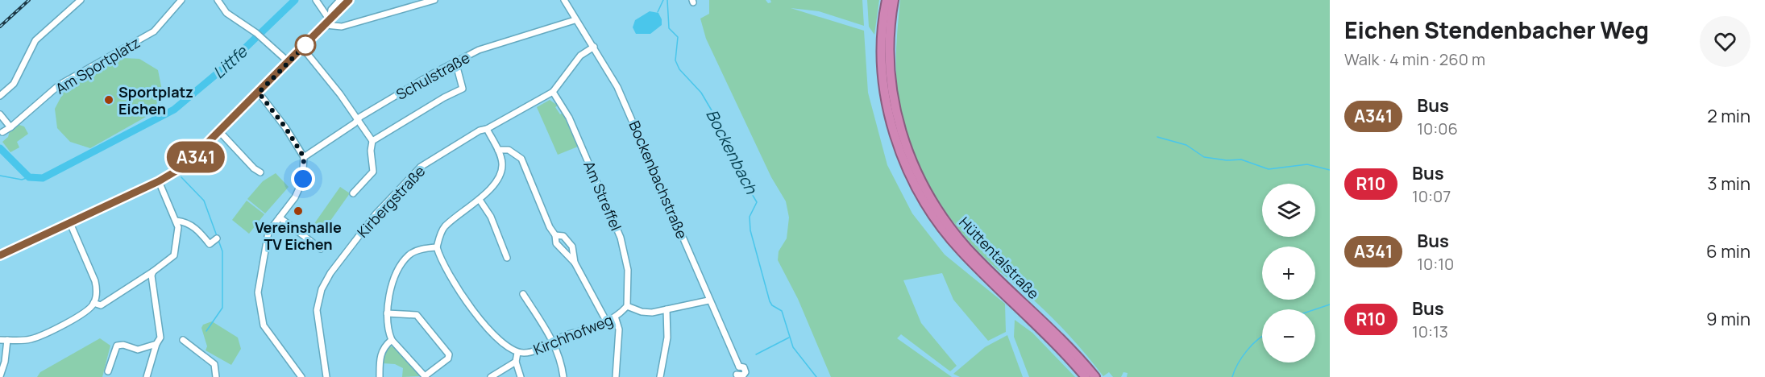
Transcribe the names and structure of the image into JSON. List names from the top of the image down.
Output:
{
  "streets": {
    "highway": ["Hüttentalstraße"],
    "street": [
      "Am Sportplatz",
      "Schulstraße",
      "Bockenbachstraße",
      "Am Streffel",
      "Kirbergstraße",
      "Kirchhofweg"
    ]
  },
  "crossings": [
    ["Schulstraße", "Bockenbachstraße"],
    ["Bockenbachstraße", "Kirbergstraße"],
    ["Bockenbachstraße", "Kirchhofweg"],
    ["Am Streffel", "Kirbergstraße"],
    ["Am Streffel", "Kirchhofweg"]
  ],
  "water": ["Littfe", "Bockenbach"],
  "places": ["Sportplatz Eichen", "Vereinshalle TV Eichen"],
  "lines": ["bus line A341"],
  "page": {
    "on_map": "A341",
    "heading": ["Eichen Stendenbacher Weg", "Walk · 4 min · 260 m"],
    "list": [
      {
        "mark": "A341",
        "name": "Bus",
        "note": "10:06",
        "value": "2 min"
      },
      {
        "mark": "R10",
        "name": "Bus",
        "note": "10:07",
        "value": "3 min"
      },
      {
        "mark": "A341",
        "name": "Bus",
        "note": "10:10",
        "value": "6 min"
      },
      {
        "mark": "R10",
        "name": "Bus",
        "note": "10:13",
        "value": "9 min"
      }
    ],
    "map_buttons": ["+", "−"]
  }
}
